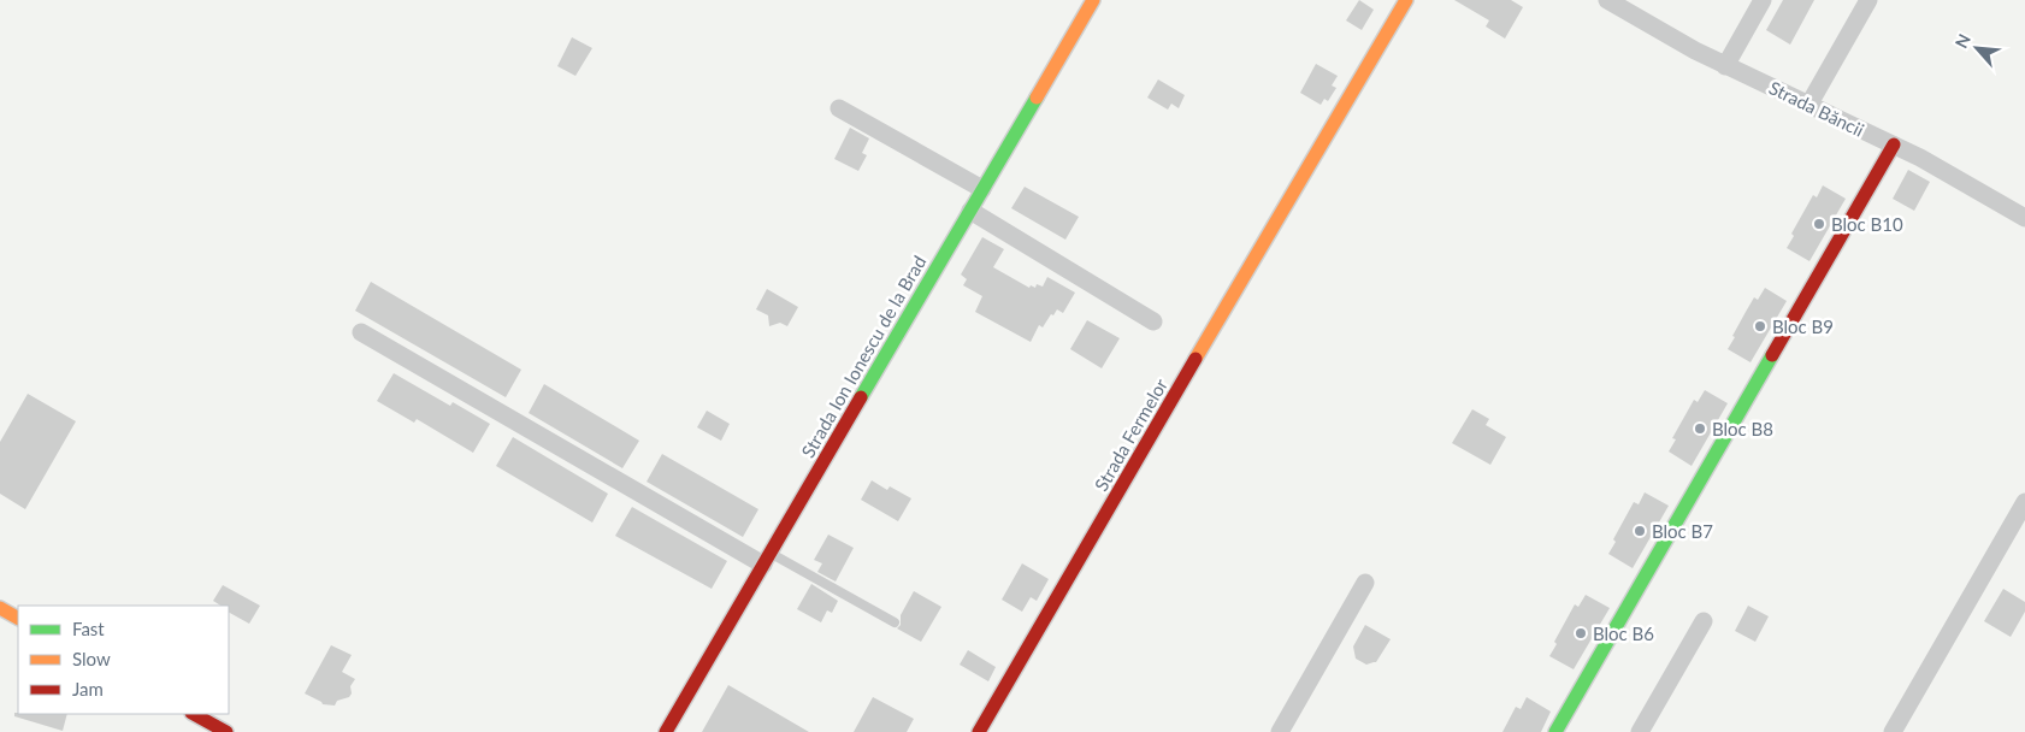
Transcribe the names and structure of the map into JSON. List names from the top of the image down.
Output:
{
  "streets": {
    "street": ["Strada Băncii", "Strada Ion Ionescu de la Brad", "Strada Fermelor"]
  },
  "places": [
    "Bloc B10",
    "Bloc B9",
    "Bloc B8",
    "Bloc B7",
    "Bloc B6"
  ],
  "legend": ["Fast", "Slow", "Jam"],
  "north": "top left"
}
